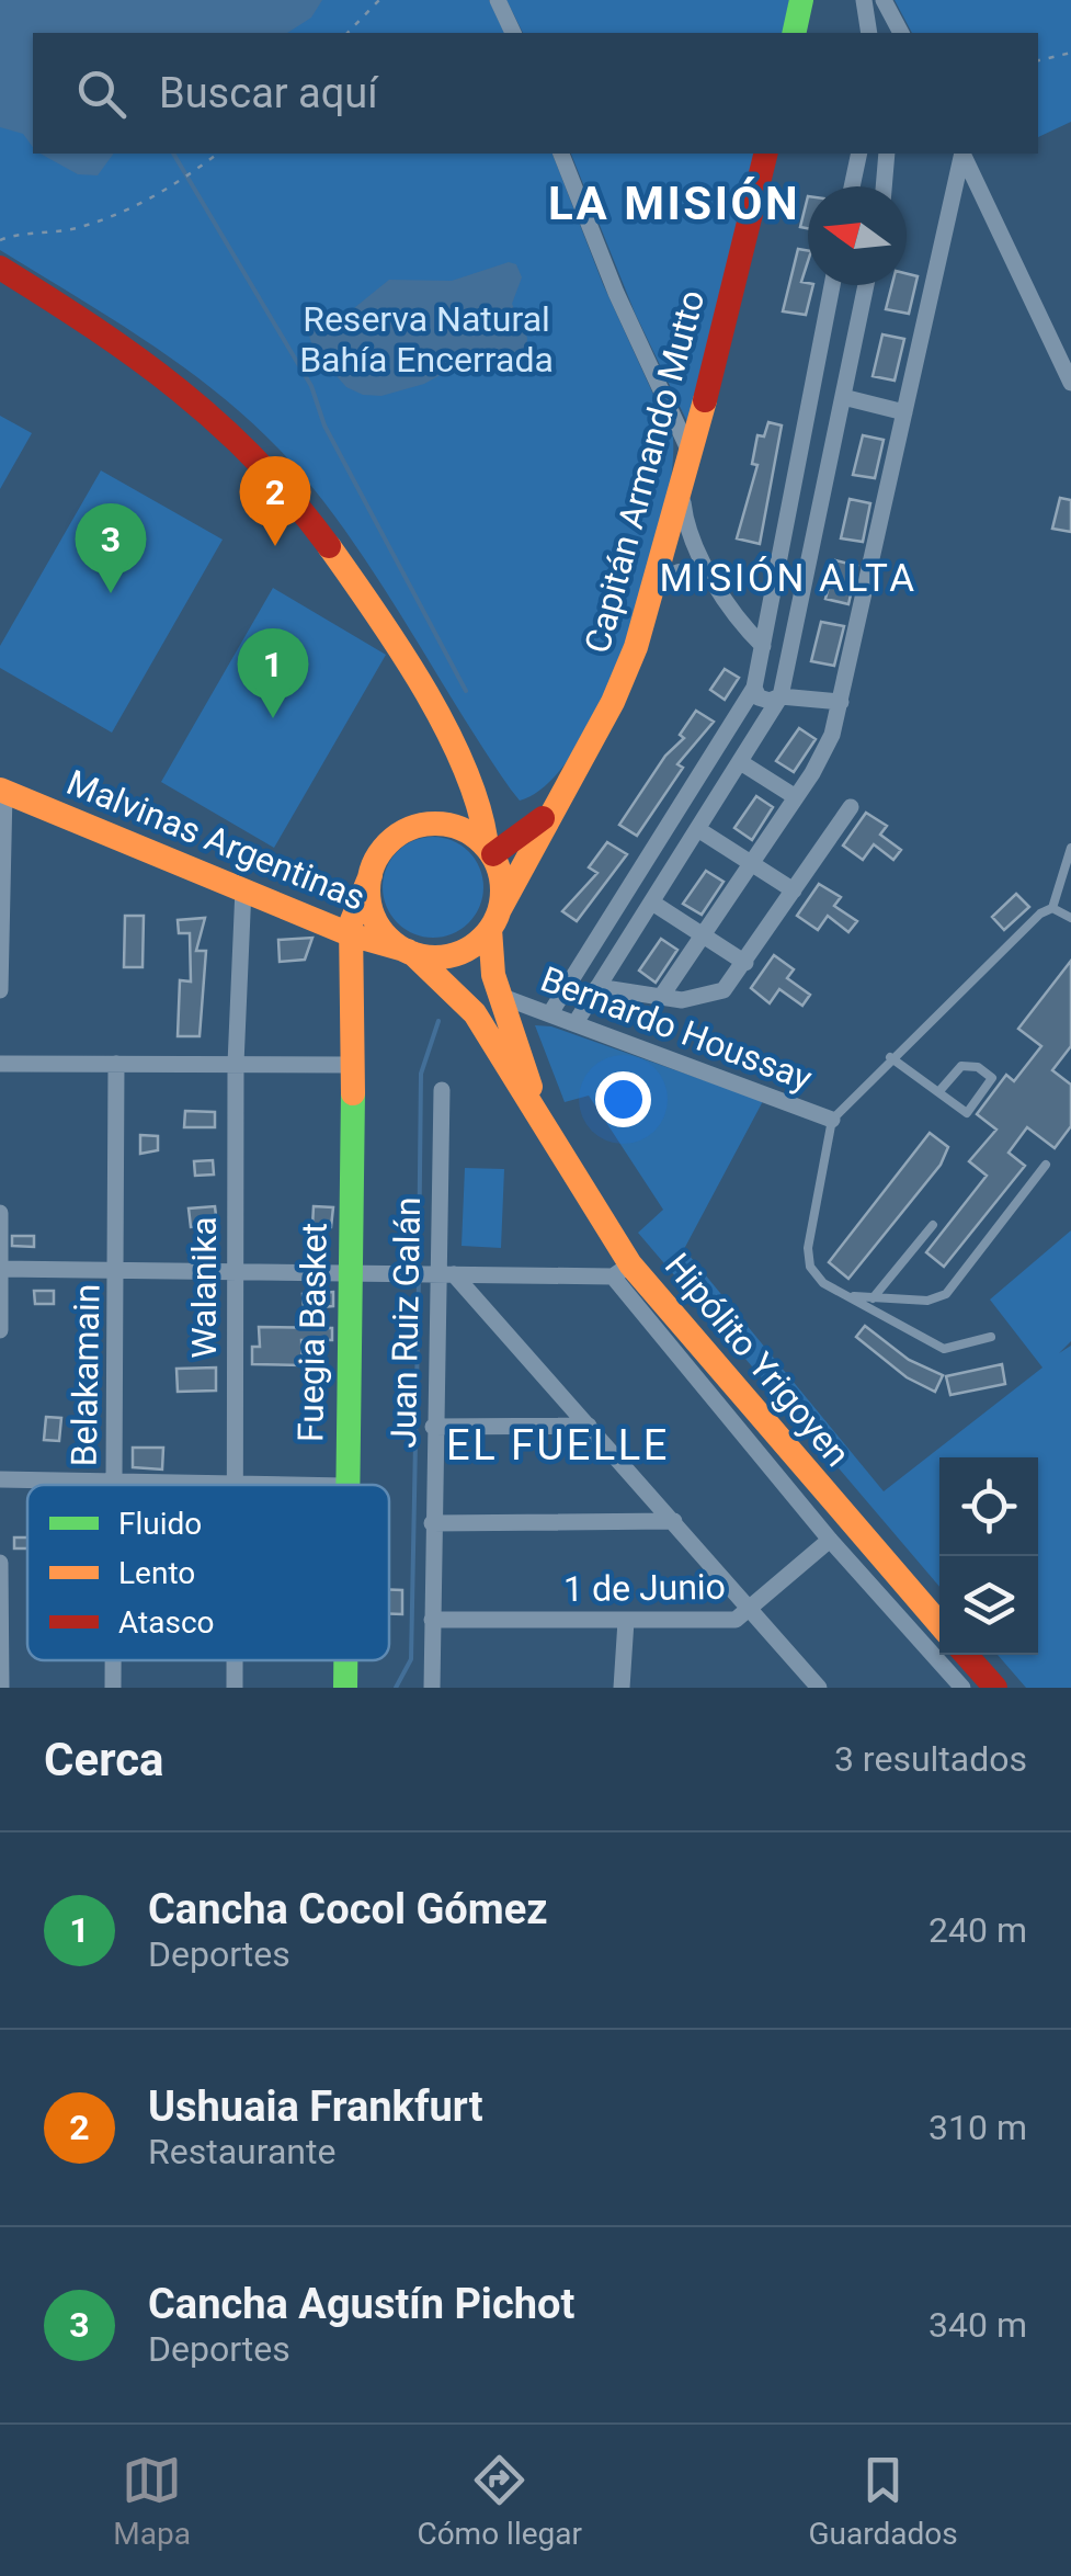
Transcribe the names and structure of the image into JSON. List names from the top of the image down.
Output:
{
  "streets": {
    "main road": [
      "Capitán Armando Mutto",
      "Malvinas Argentinas",
      "Fuegia Basket",
      "Hipólito Yrigoyen"
    ],
    "street": [
      "Bernardo Houssay",
      "Walanika",
      "Juan Ruiz Galán",
      "Belakamain",
      "1 de Junio"
    ]
  },
  "crossings": [
    ["Capitán Armando Mutto", "Malvinas Argentinas"],
    ["Malvinas Argentinas", "Walanika"],
    ["Malvinas Argentinas", "Fuegia Basket"],
    ["Juan Ruiz Galán", "1 de Junio"]
  ],
  "districts": ["LA MISIÓN", "MISIÓN ALTA", "EL FUELLE"],
  "parks": ["Reserva Natural Bahía Encerrada"],
  "legend": ["Fluido", "Lento", "Atasco"],
  "north": "left",
  "page": {
    "search": "Buscar aquí",
    "pins": ["2", "3", "1"],
    "heading": ["Cerca", "3 resultados"],
    "list": [
      {
        "mark": "1",
        "name": "Cancha Cocol Gómez",
        "note": "Deportes",
        "value": "240 m"
      },
      {
        "mark": "2",
        "name": "Ushuaia Frankfurt",
        "note": "Restaurante",
        "value": "310 m"
      },
      {
        "mark": "3",
        "name": "Cancha Agustín Pichot",
        "note": "Deportes",
        "value": "340 m"
      }
    ],
    "nav": ["Mapa", "Cómo llegar", "Guardados"]
  }
}
